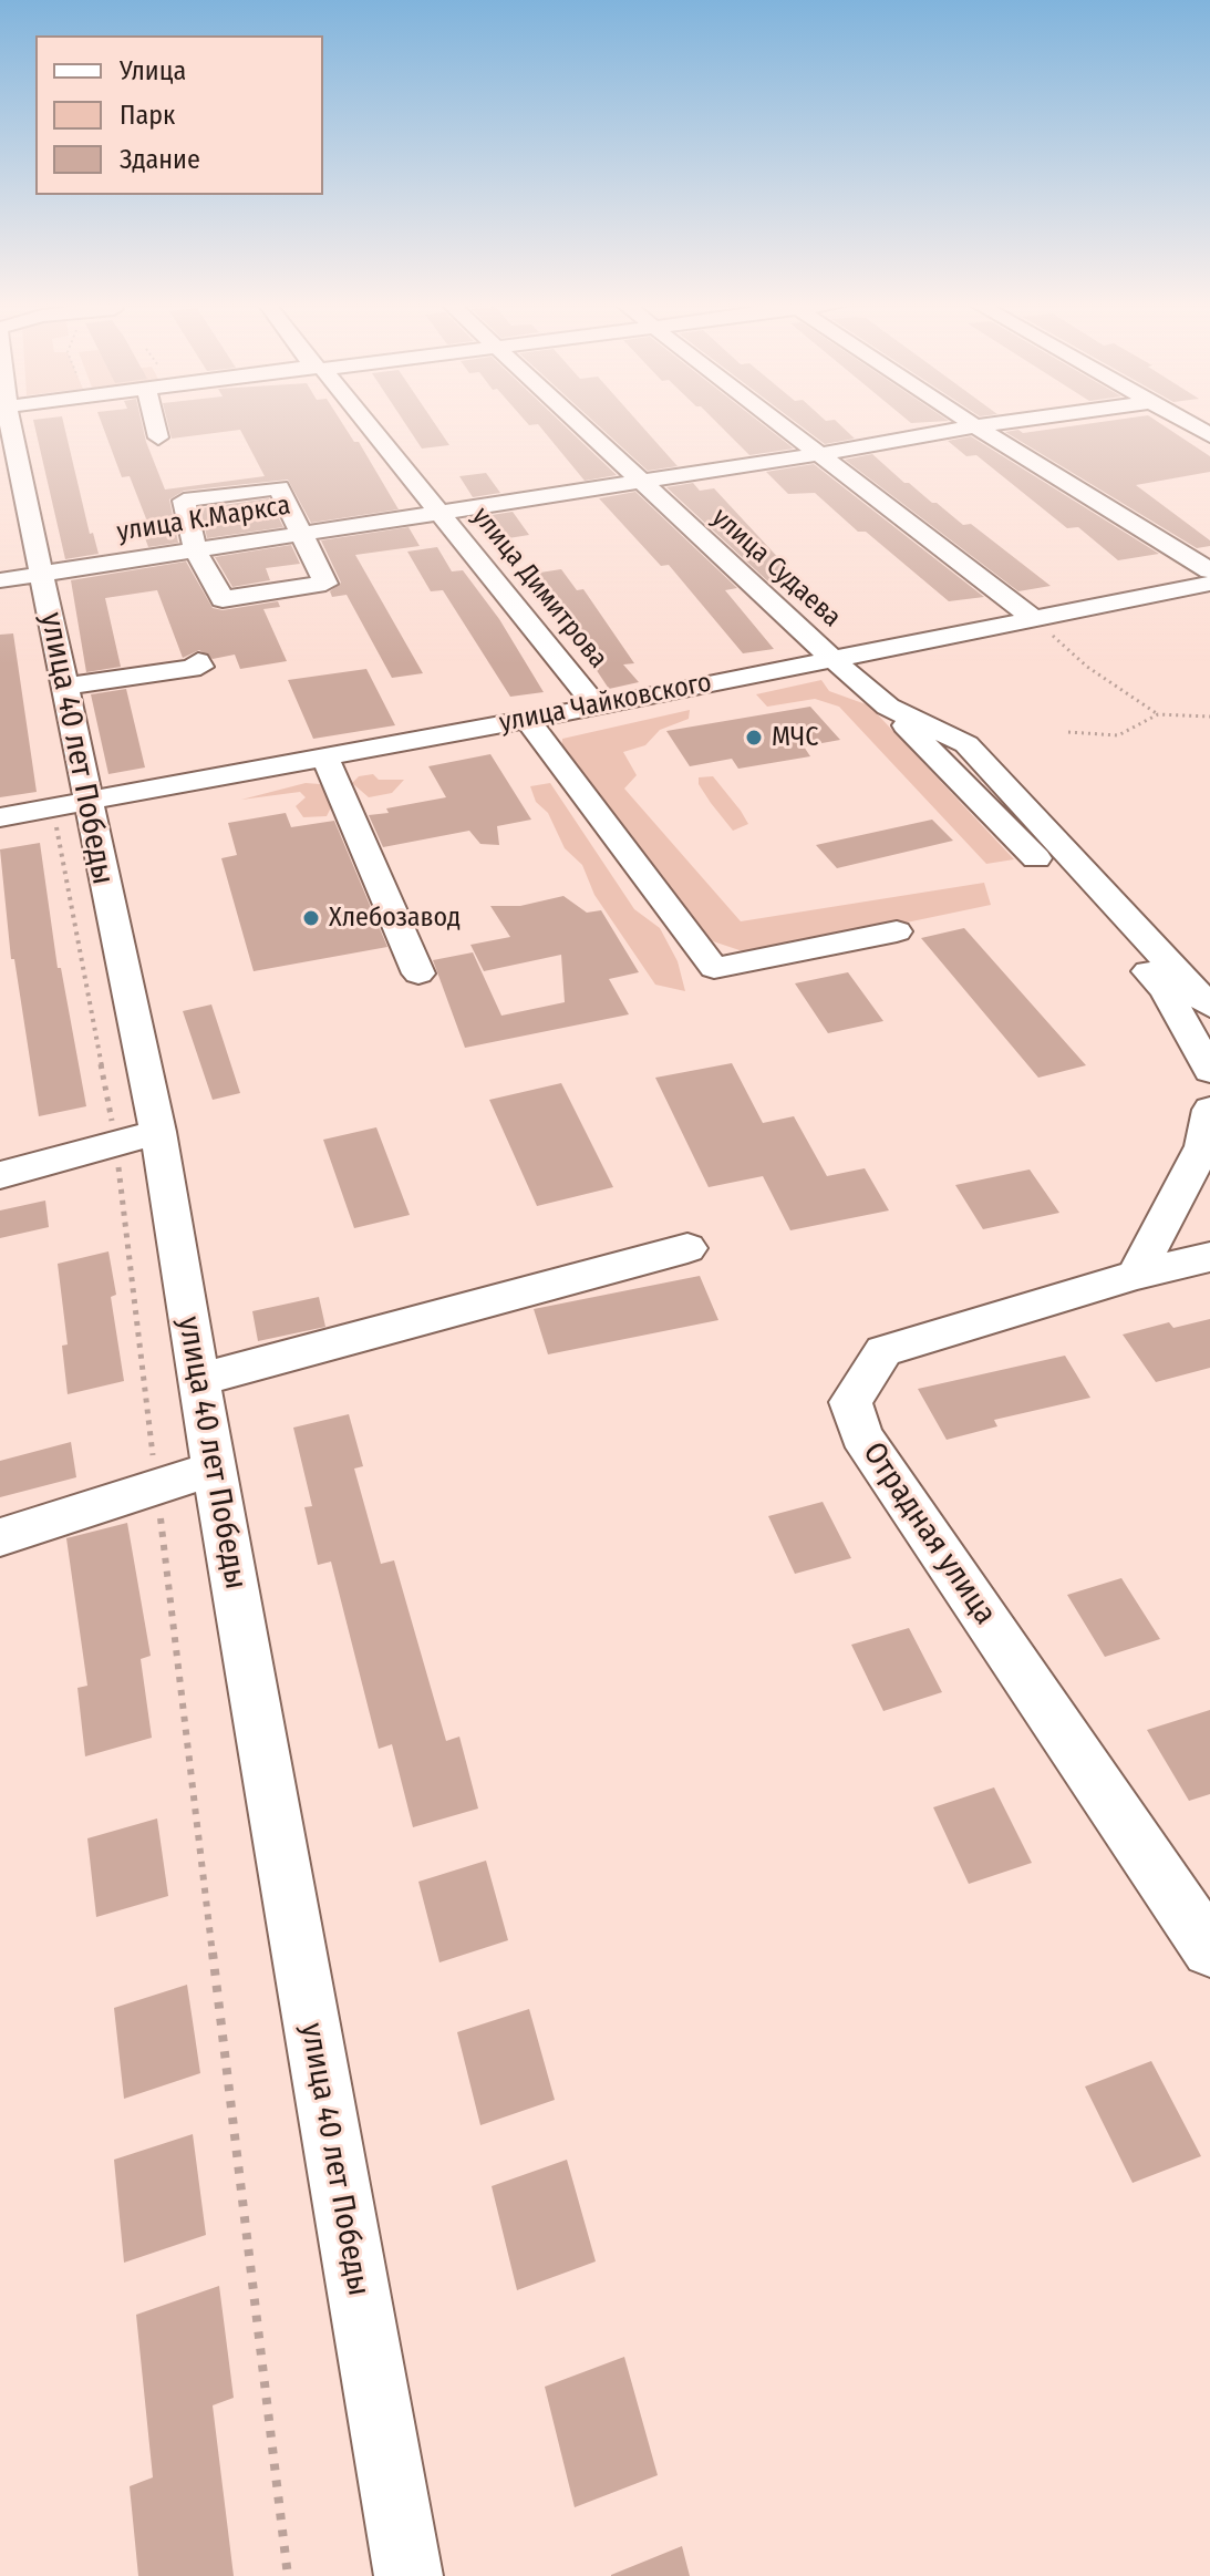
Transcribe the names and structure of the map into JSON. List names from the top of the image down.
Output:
{
  "streets": {
    "street": [
      "улица К.Маркса",
      "улица Судаева",
      "улица Димитрова",
      "улица Чайковского",
      "улица 40 лет Победы",
      "Отрадная улица"
    ]
  },
  "crossings": [
    ["улица К.Маркса", "улица Судаева"],
    ["улица К.Маркса", "улица Димитрова"],
    ["улица К.Маркса", "улица 40 лет Победы"],
    ["улица Судаева", "улица Чайковского"],
    ["улица Димитрова", "улица Чайковского"],
    ["улица Чайковского", "улица 40 лет Победы"]
  ],
  "places": ["МЧС", "Хлебозавод"],
  "legend": ["Улица", "Парк", "Здание"]
}
